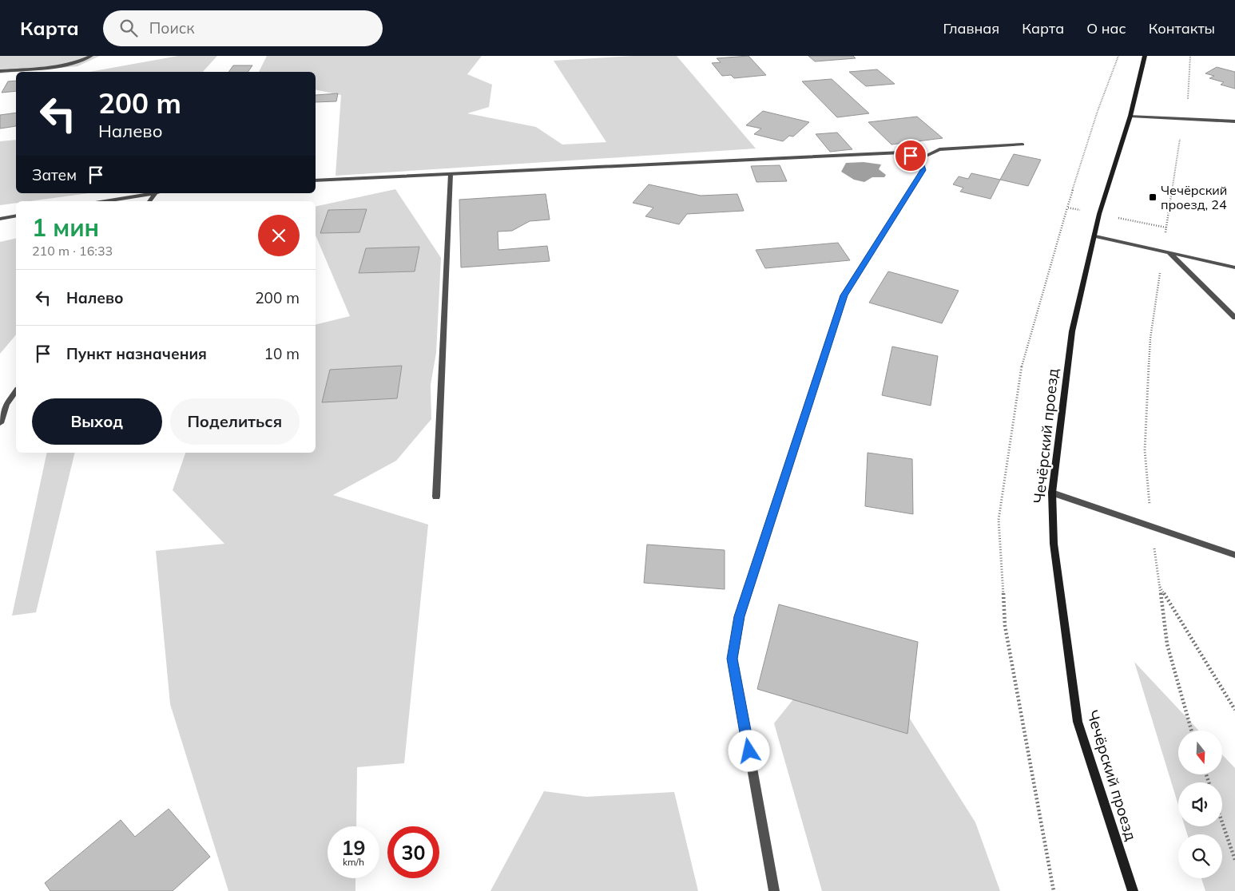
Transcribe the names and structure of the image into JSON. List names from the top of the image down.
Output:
{
  "streets": {
    "main road": ["Чечёрский проезд"]
  },
  "places": {
    "transit": ["Чечёрский проезд, 24"]
  },
  "north": "bottom",
  "page": {
    "header": "Карта",
    "search": "Поиск",
    "nav": [
      "Главная",
      "Карта",
      "О нас",
      "Контакты"
    ],
    "turn": ["200 m", "Налево"],
    "then": "Затем",
    "heading": ["1 мин", "210 m · 16:33"],
    "list": [
      {
        "name": "Налево",
        "value": "200 m"
      },
      {
        "name": "Пункт назначения",
        "value": "10 m"
      }
    ],
    "buttons": ["Выход", "Поделиться"],
    "speed": "19 km/h",
    "limit": "30"
  }
}
